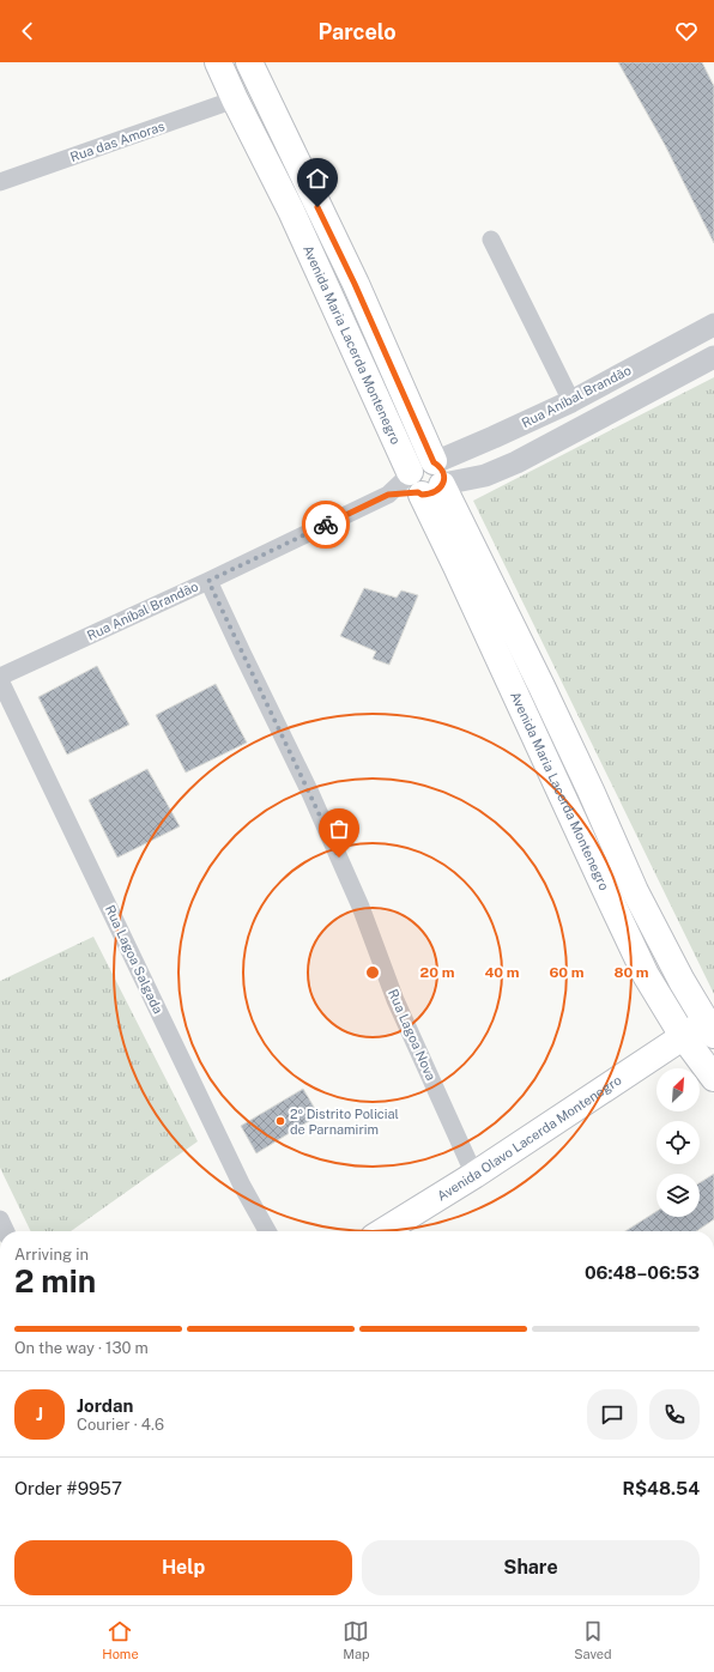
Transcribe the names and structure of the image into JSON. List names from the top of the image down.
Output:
{
  "streets": {
    "main road": ["Avenida Maria Lacerda Montenegro", "Avenida Olavo Lacerda Montenegro"],
    "street": [
      "Rua das Amoras",
      "Rua Aníbal Brandão",
      "Rua Lagoa Salgada",
      "Rua Lagoa Nova"
    ]
  },
  "crossings": [
    ["Rua das Amoras", "Avenida Maria Lacerda Montenegro"],
    ["Avenida Maria Lacerda Montenegro", "Rua Aníbal Brandão"],
    ["Avenida Maria Lacerda Montenegro", "Avenida Olavo Lacerda Montenegro"],
    ["Rua Aníbal Brandão", "Rua Lagoa Nova"],
    ["Rua Lagoa Nova", "Avenida Olavo Lacerda Montenegro"]
  ],
  "places": ["2º Distrito Policial de Parnamirim"],
  "north": "top right",
  "page": {
    "header": "Parcelo",
    "heading": ["2 min", "Arriving in", "06:48–06:53"],
    "panel": [
      "Jordan",
      "Courier · 4.6",
      "Order #9957",
      "R$48.54"
    ],
    "bar": "On the way · 130 m",
    "round": "J",
    "buttons": ["Help", "Share"],
    "tabs": ["Home", "Map", "Saved"]
  },
  "rings": [
    "20 m",
    "40 m",
    "60 m",
    "80 m"
  ]
}
